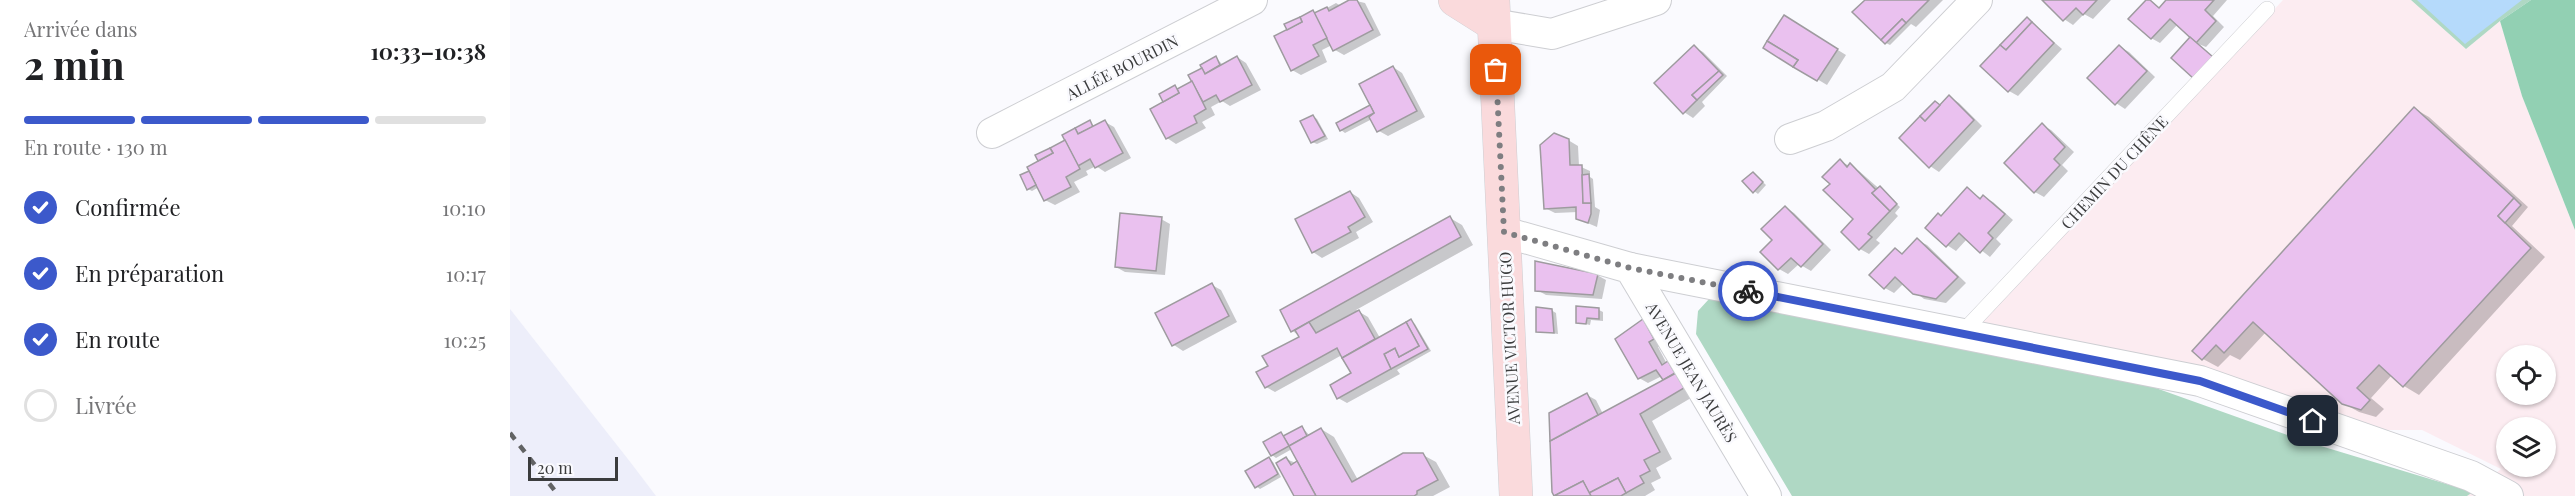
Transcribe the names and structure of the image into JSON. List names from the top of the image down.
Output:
{
  "streets": {
    "street": ["ALLÉE BOURDIN", "AVENUE VICTOR HUGO", "AVENUE JEAN JAURÈS"],
    "lane": ["CHEMIN DU CHÊNE"]
  },
  "scale_bar": "20 m",
  "page": {
    "heading": ["2 min", "Arrivée dans", "10:33–10:38"],
    "bar": "En route · 130 m",
    "list": [
      ["Confirmée", "10:10"],
      ["En préparation", "10:17"],
      ["En route", "10:25"],
      "Livrée"
    ],
    "scale": "20 m"
  }
}
